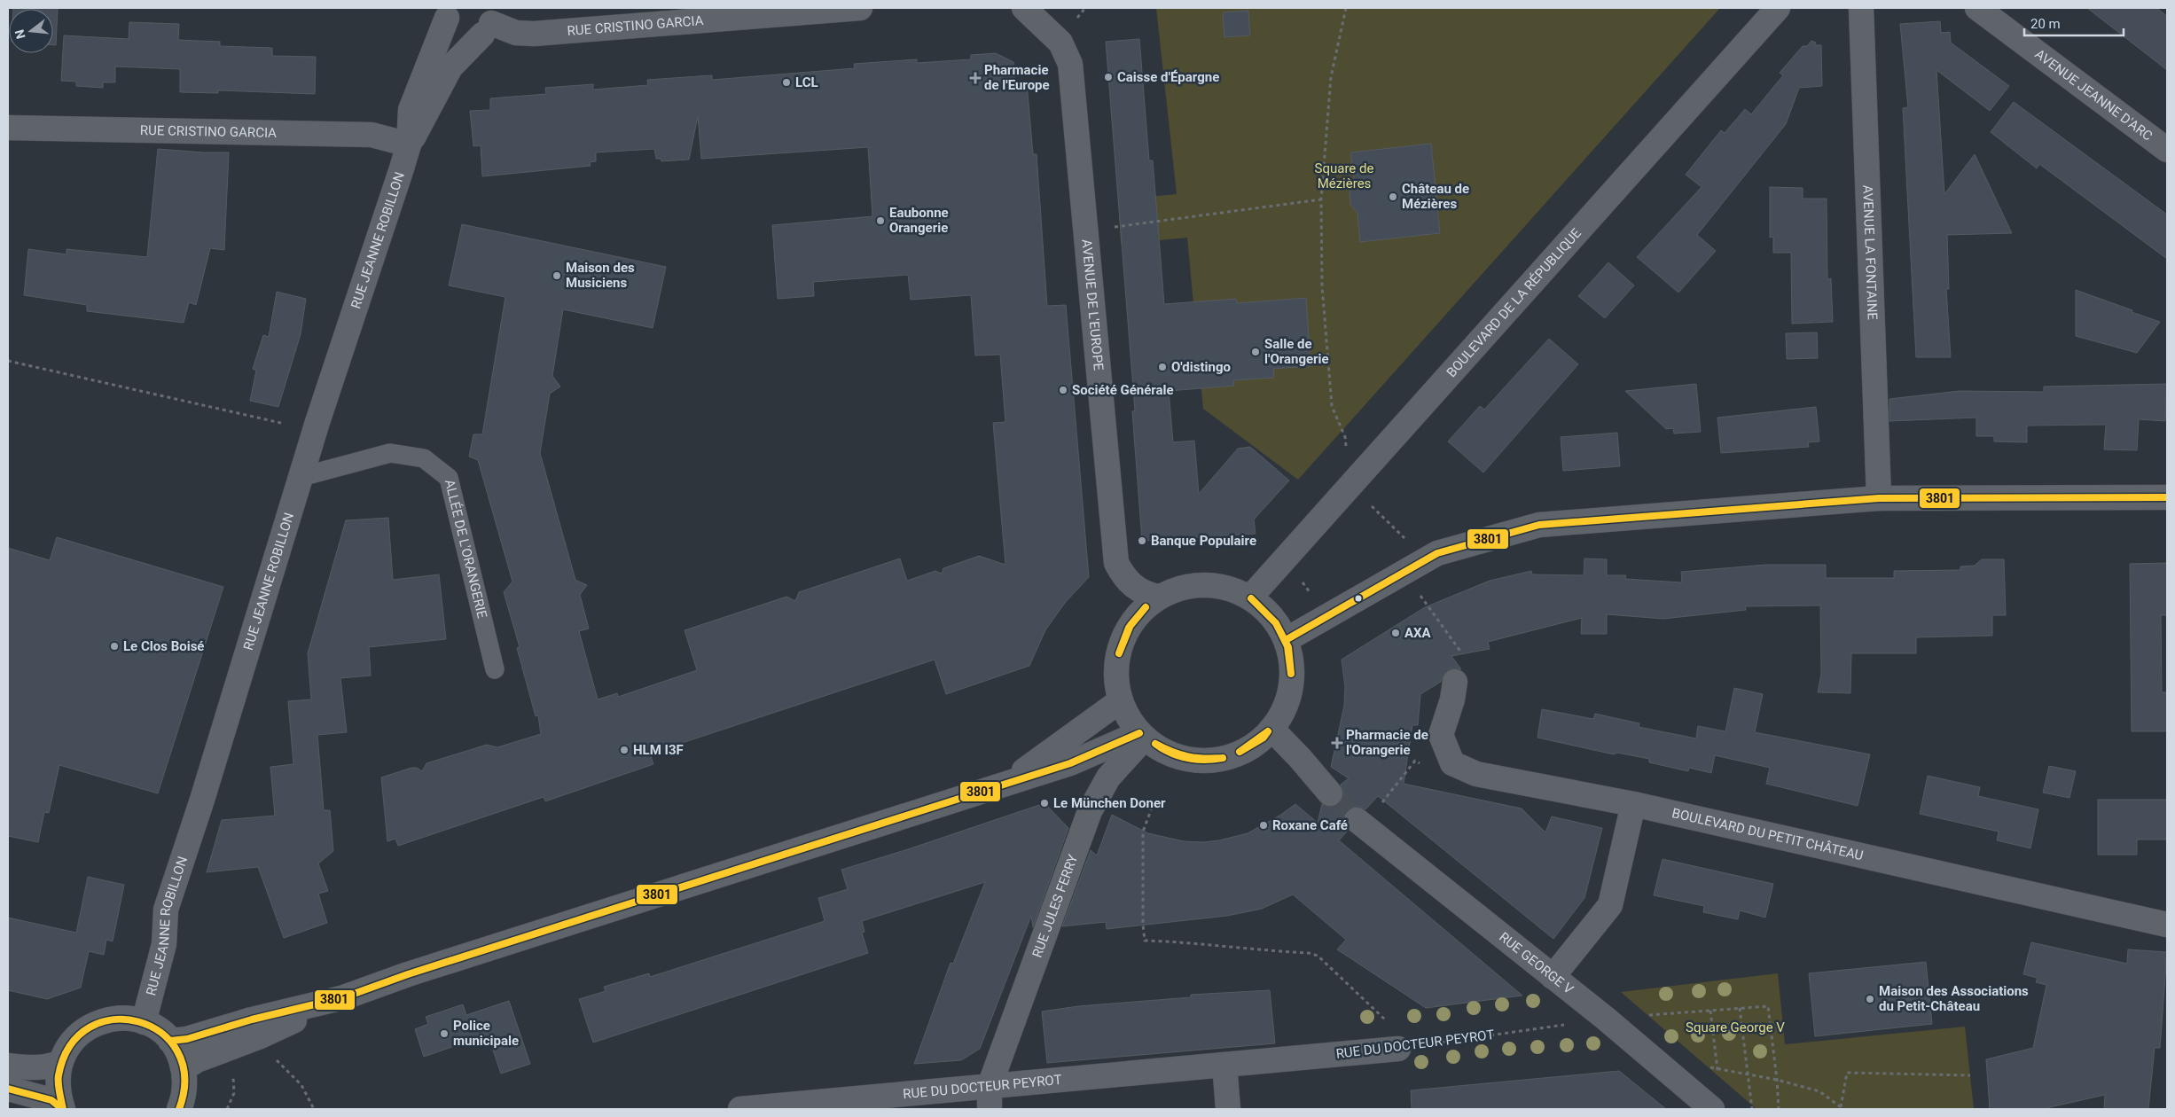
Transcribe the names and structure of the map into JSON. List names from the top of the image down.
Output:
{
  "streets": {
    "street": [
      "RUE CRISTINO GARCIA",
      "AVENUE JEANNE D'ARC",
      "RUE JEANNE ROBILLON",
      "AVENUE LA FONTAINE",
      "BOULEVARD DE LA RÉPUBLIQUE",
      "AVENUE DE L'EUROPE",
      "BOULEVARD DU PETIT CHÂTEAU",
      "RUE JULES FERRY",
      "RUE GEORGE V",
      "RUE DU DOCTEUR PEYROT"
    ],
    "lane": ["ALLÉE DE L'ORANGERIE"]
  },
  "crossings": [
    ["RUE CRISTINO GARCIA", "RUE JEANNE ROBILLON"],
    ["RUE JEANNE ROBILLON", "ALLÉE DE L'ORANGERIE"],
    ["RUE JULES FERRY", "RUE DU DOCTEUR PEYROT"],
    ["RUE GEORGE V", "RUE DU DOCTEUR PEYROT"]
  ],
  "parks": ["Square de Mézières", "Square George V"],
  "places": {
    "other": [
      "Caisse d'Épargne",
      "LCL",
      "Château de Mézières",
      "Eaubonne Orangerie",
      "Maison des Musiciens",
      "Salle de l'Orangerie",
      "O'distingo",
      "Société Générale",
      "Banque Populaire",
      "AXA",
      "Le Clos Boisé",
      "HLM I3F",
      "Le München Doner",
      "Roxane Café",
      "Maison des Associations du Petit-Château",
      "Police municipale"
    ],
    "health": ["Pharmacie de l'Europe", "Pharmacie de l'Orangerie"]
  },
  "lines": ["transit line 3801"],
  "scale_bar": "20 m",
  "north": "left"
}
